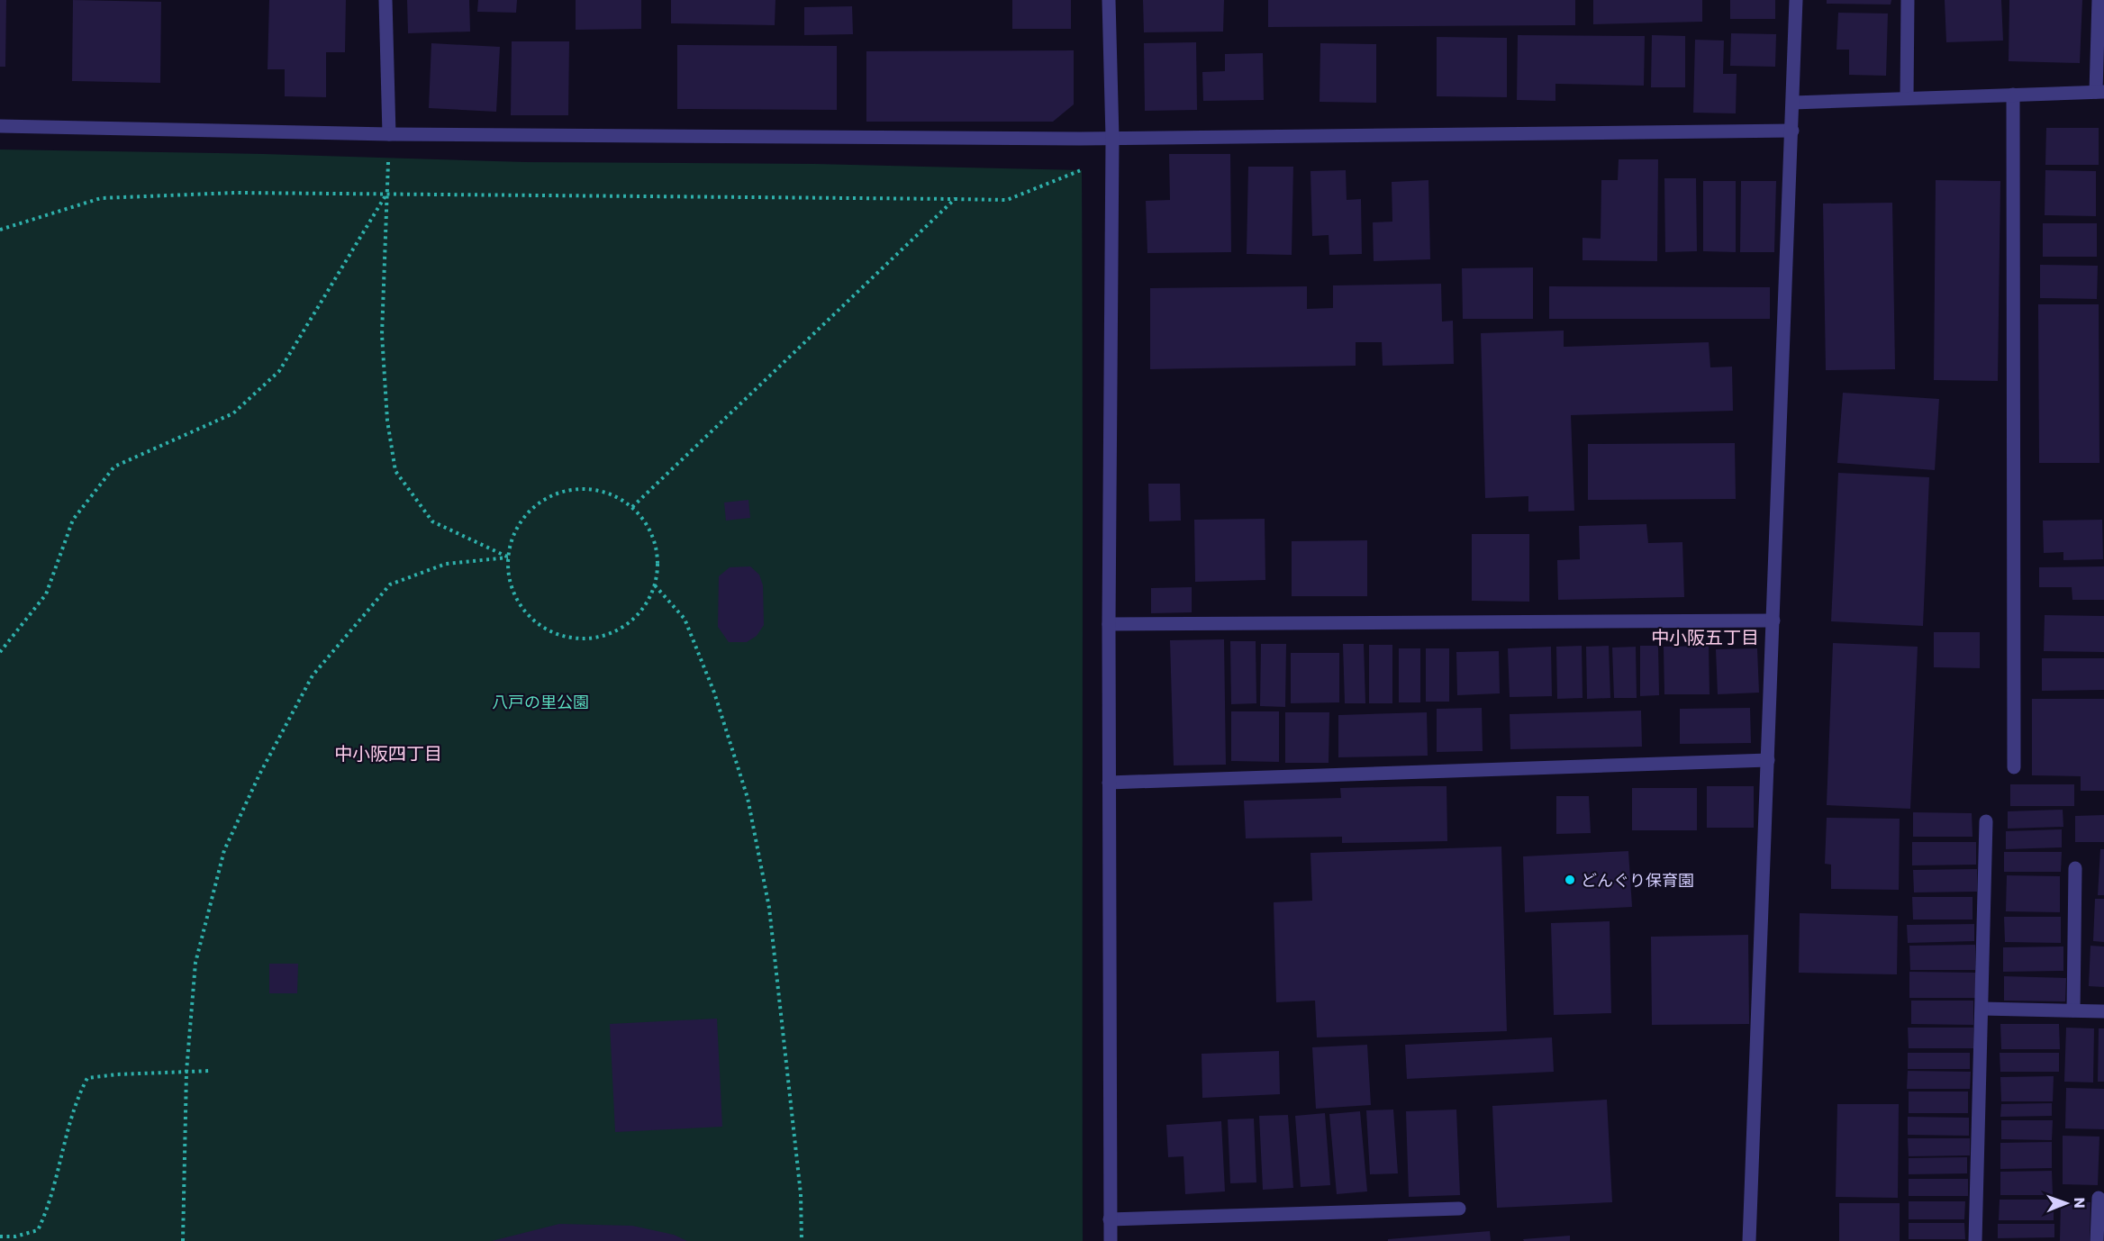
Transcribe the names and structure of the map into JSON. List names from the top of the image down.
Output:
{
  "districts": ["中小阪五丁目", "中小阪四丁目"],
  "parks": ["八戸の里公園"],
  "places": ["どんぐり保育園"],
  "north": "right"
}
